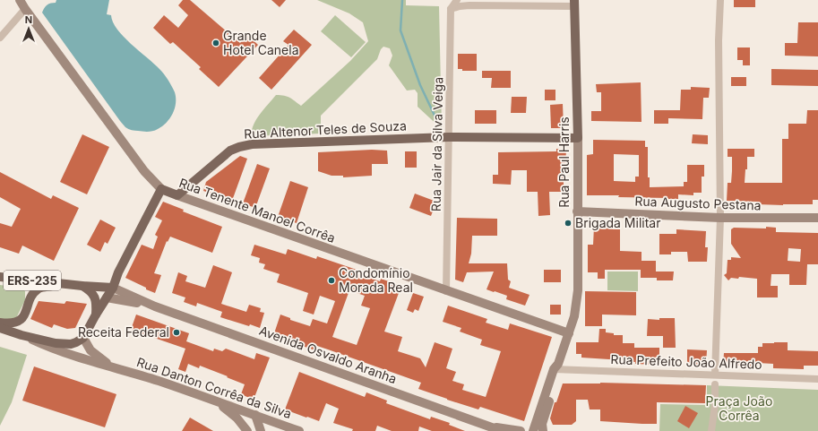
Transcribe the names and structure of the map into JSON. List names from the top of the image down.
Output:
{
  "streets": {
    "main road": [
      "Rua Altenor Teles de Souza",
      "Rua Paul Harris",
      "Rua Tenente Manoel Corrêa",
      "ERS-235",
      "Avenida Osvaldo Aranha"
    ],
    "street": [
      "Rua Jair da Silva Veiga",
      "Rua Augusto Pestana",
      "Rua Prefeito João Alfredo",
      "Rua Danton Corrêa da Silva"
    ]
  },
  "crossings": [
    ["Rua Altenor Teles de Souza", "Rua Jair da Silva Veiga"],
    ["Rua Altenor Teles de Souza", "Rua Paul Harris"],
    ["Rua Altenor Teles de Souza", "Rua Tenente Manoel Corrêa"],
    ["Rua Jair da Silva Veiga", "Rua Tenente Manoel Corrêa"],
    ["Rua Paul Harris", "Rua Augusto Pestana"],
    ["Rua Paul Harris", "Rua Tenente Manoel Corrêa"],
    ["Rua Paul Harris", "Rua Prefeito João Alfredo"],
    ["Avenida Osvaldo Aranha", "Rua Danton Corrêa da Silva"]
  ],
  "parks": ["Praça João Corrêa"],
  "places": [
    "Grande Hotel Canela",
    "Brigada Militar",
    "Condomínio Morada Real",
    "Receita Federal"
  ],
  "north": "top"
}
